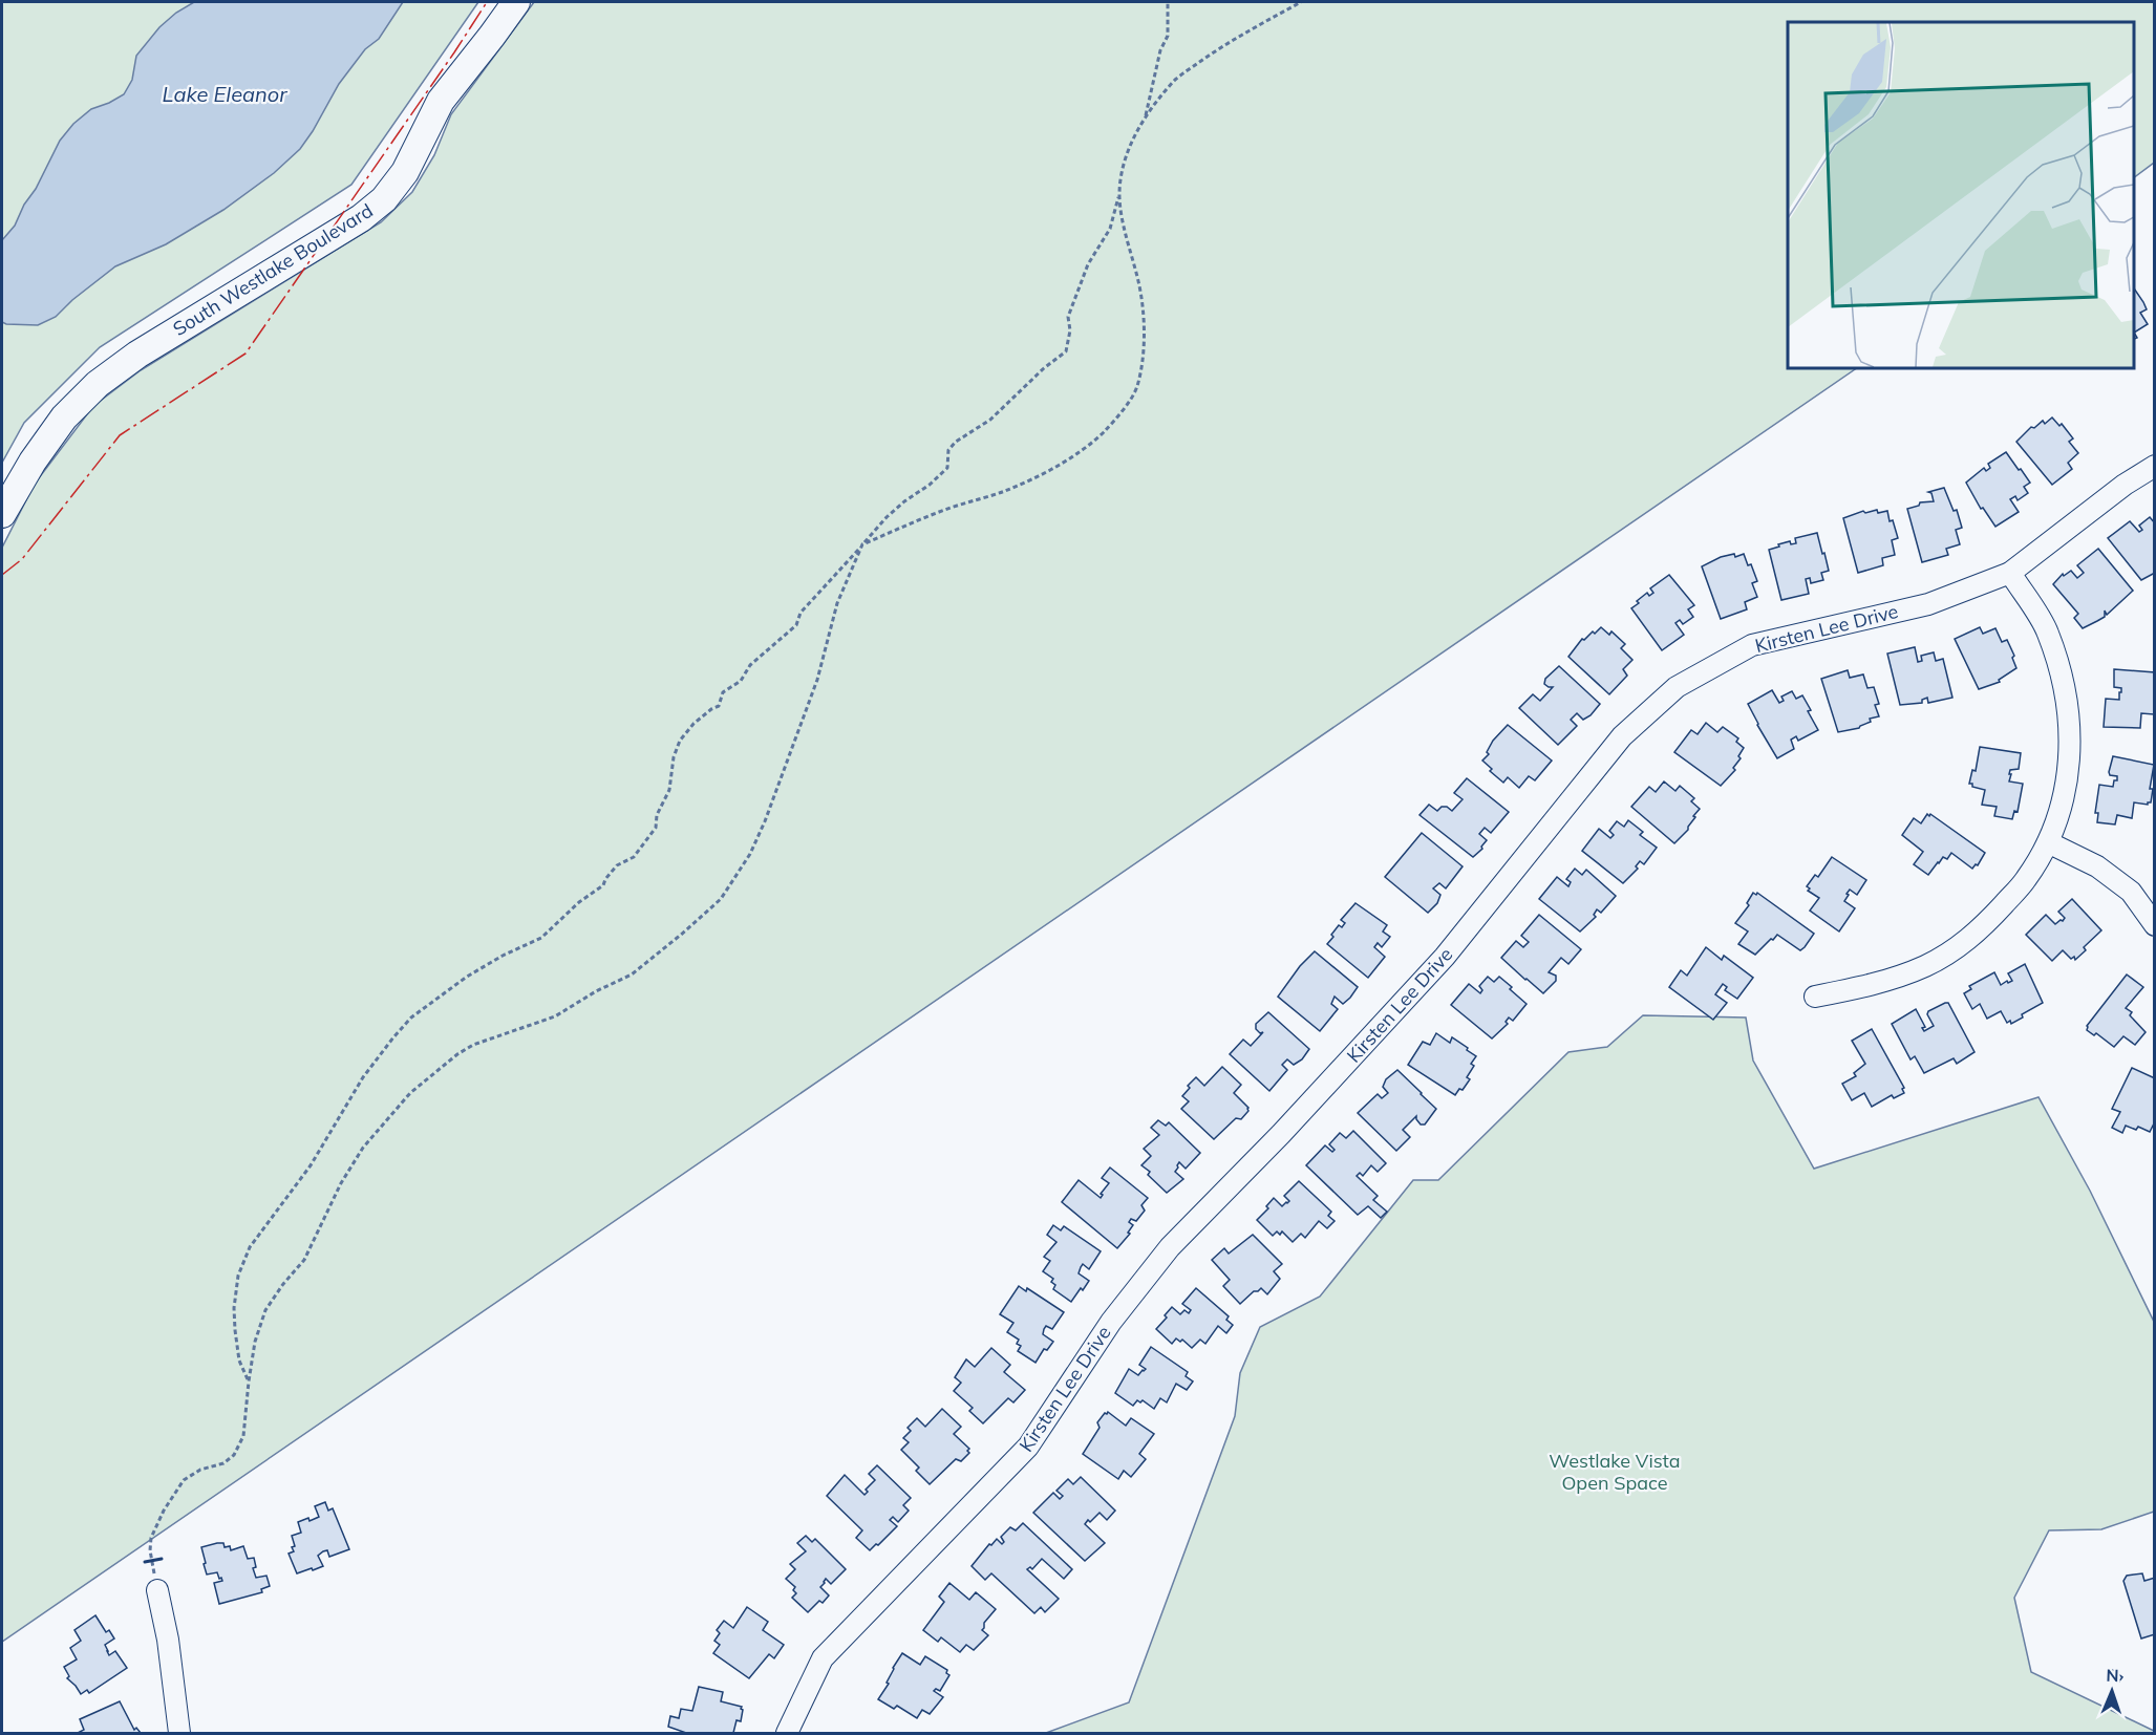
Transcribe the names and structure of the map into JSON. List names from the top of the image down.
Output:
{
  "streets": {
    "main road": ["South Westlake Boulevard"],
    "street": ["Kirsten Lee Drive"]
  },
  "water": ["Lake Eleanor"],
  "parks": ["Westlake Vista Open Space"],
  "north": "top"
}
